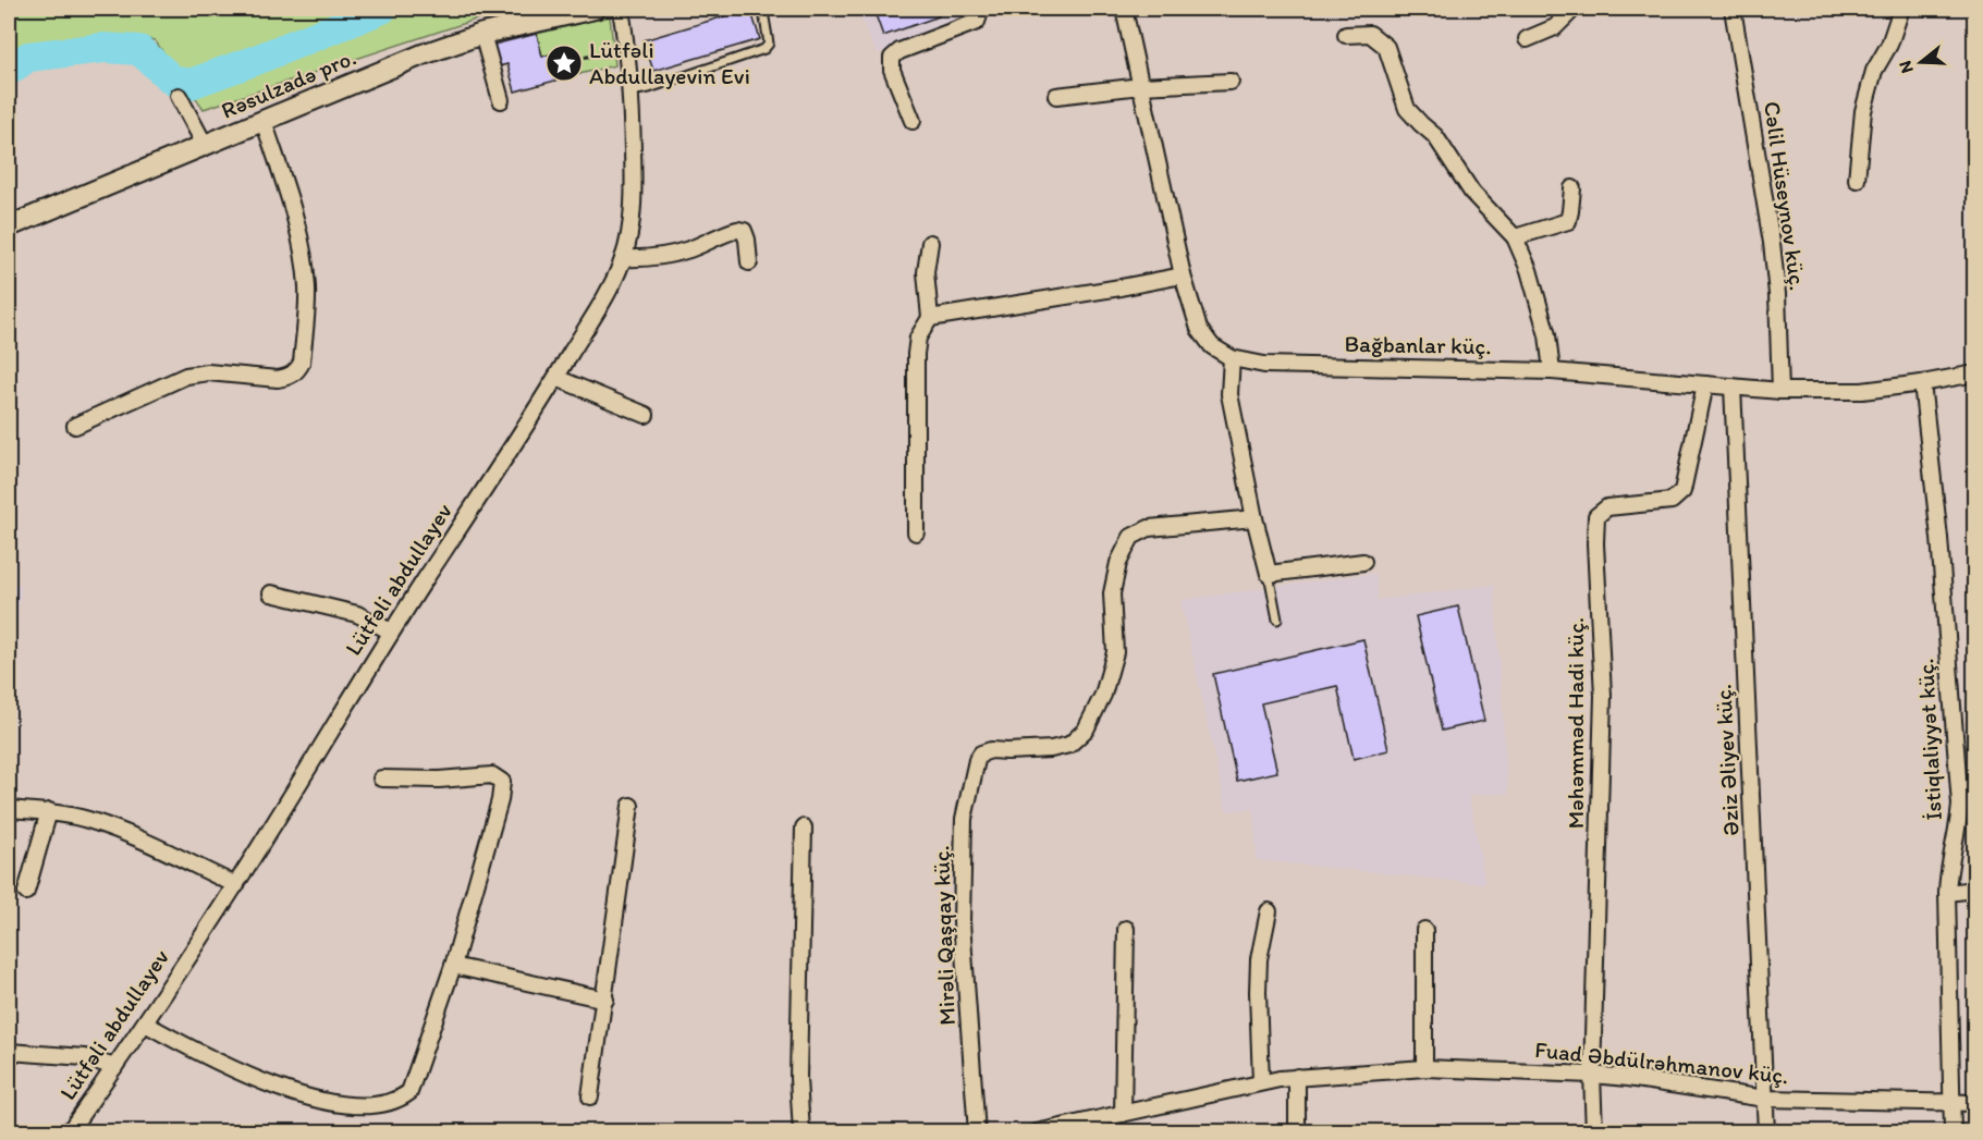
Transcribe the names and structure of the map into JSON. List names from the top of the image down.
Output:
{
  "streets": {
    "street": [
      "Rəsulzadə pro.",
      "Cəlil Hüseynov küç.",
      "Bağbanlar küç.",
      "Lütfəli abdullayev",
      "Məhəmməd Hadi küç.",
      "İstiqlaliyyət küç.",
      "Əziz Əliyev küç.",
      "Mirəli Qaşqay küç.",
      "Fuad Əbdülrəhmanov küç."
    ]
  },
  "crossings": [
    ["Cəlil Hüseynov küç.", "Bağbanlar küç."],
    ["Bağbanlar küç.", "Məhəmməd Hadi küç."],
    ["Bağbanlar küç.", "İstiqlaliyyət küç."],
    ["Bağbanlar küç.", "Əziz Əliyev küç."],
    ["Məhəmməd Hadi küç.", "Fuad Əbdülrəhmanov küç."],
    ["İstiqlaliyyət küç.", "Fuad Əbdülrəhmanov küç."],
    ["Əziz Əliyev küç.", "Fuad Əbdülrəhmanov küç."]
  ],
  "places": {
    "place": ["Lütfəli Abdullayevin Evi"]
  },
  "north": "left"
}
